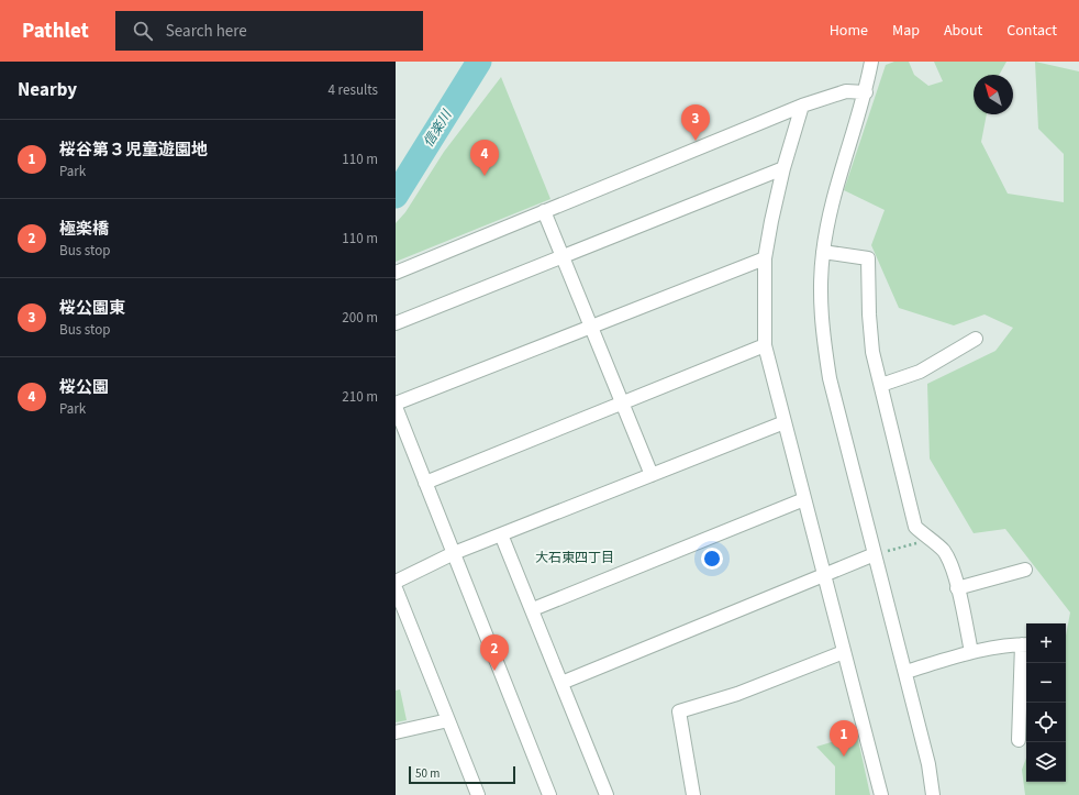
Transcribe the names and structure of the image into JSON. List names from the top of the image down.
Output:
{
  "districts": ["大石東四丁目"],
  "water": ["信楽川"],
  "scale_bar": "50 m",
  "north": "top left",
  "page": {
    "header": "Pathlet",
    "search": "Search here",
    "nav": [
      "Home",
      "Map",
      "About",
      "Contact"
    ],
    "heading": ["Nearby", "4 results"],
    "pins": [
      "3",
      "4",
      "2",
      "1"
    ],
    "list": [
      {
        "mark": "1",
        "name": "桜谷第３児童遊園地",
        "note": "Park",
        "value": "110 m"
      },
      {
        "mark": "2",
        "name": "極楽橋",
        "note": "Bus stop",
        "value": "110 m"
      },
      {
        "mark": "3",
        "name": "桜公園東",
        "note": "Bus stop",
        "value": "200 m"
      },
      {
        "mark": "4",
        "name": "桜公園",
        "note": "Park",
        "value": "210 m"
      }
    ],
    "map_buttons": ["+", "−"],
    "scale": "50 m"
  }
}
